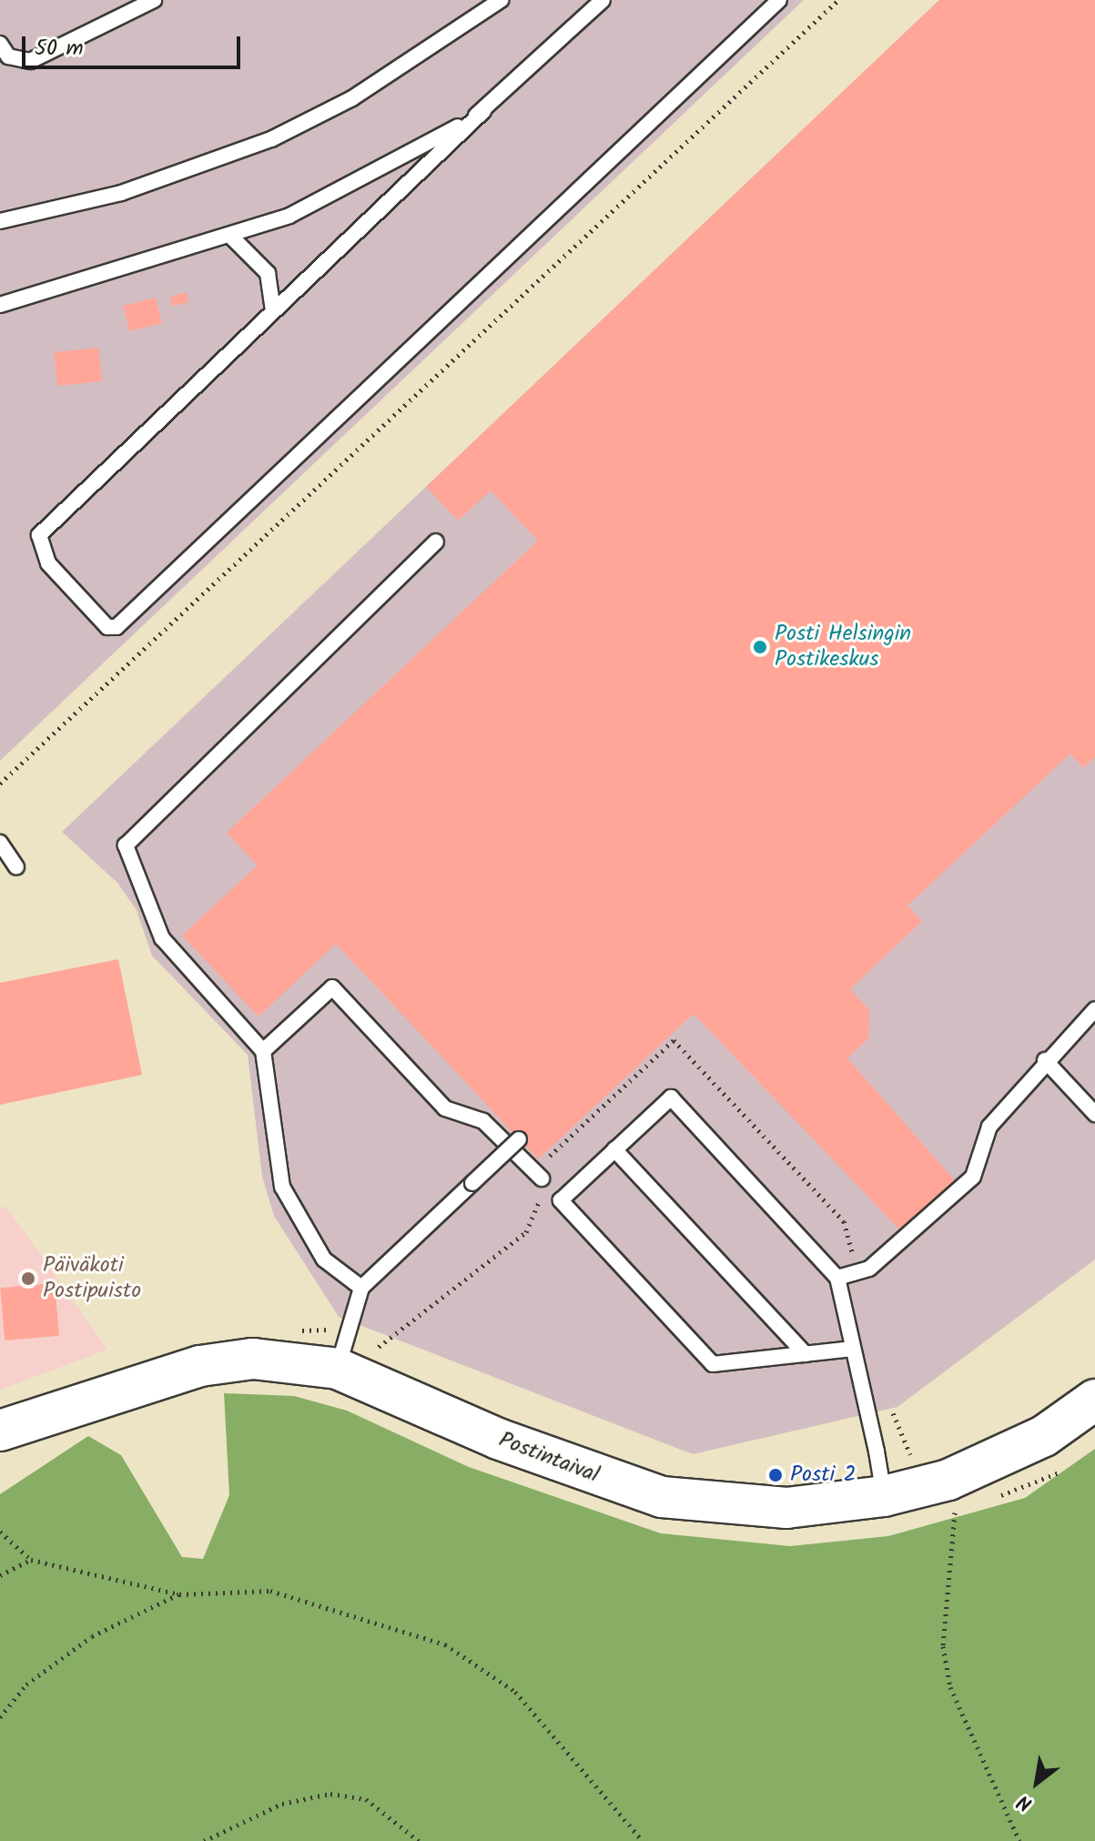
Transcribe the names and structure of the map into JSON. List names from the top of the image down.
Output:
{
  "streets": {
    "street": ["Postintaival"]
  },
  "places": ["Posti Helsingin Postikeskus", "Päiväkoti Postipuisto", "Posti 2"],
  "scale_bar": "50 m",
  "north": "bottom left"
}
